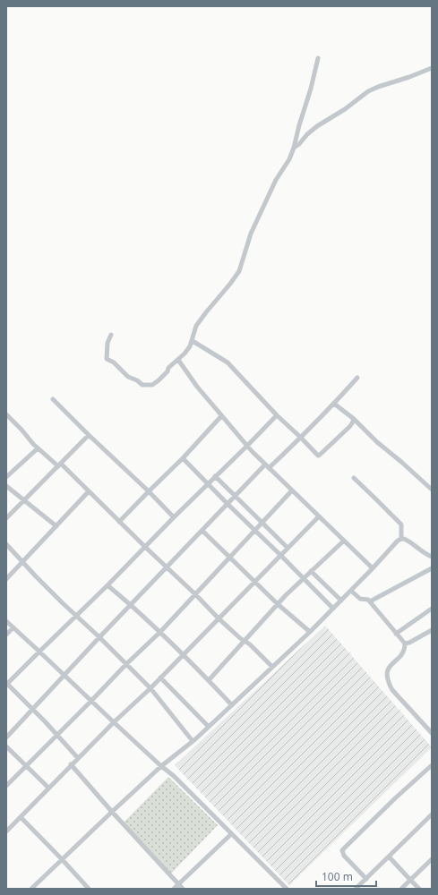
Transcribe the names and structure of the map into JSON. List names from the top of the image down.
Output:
{
  "scale_bar": "100 m"
}
